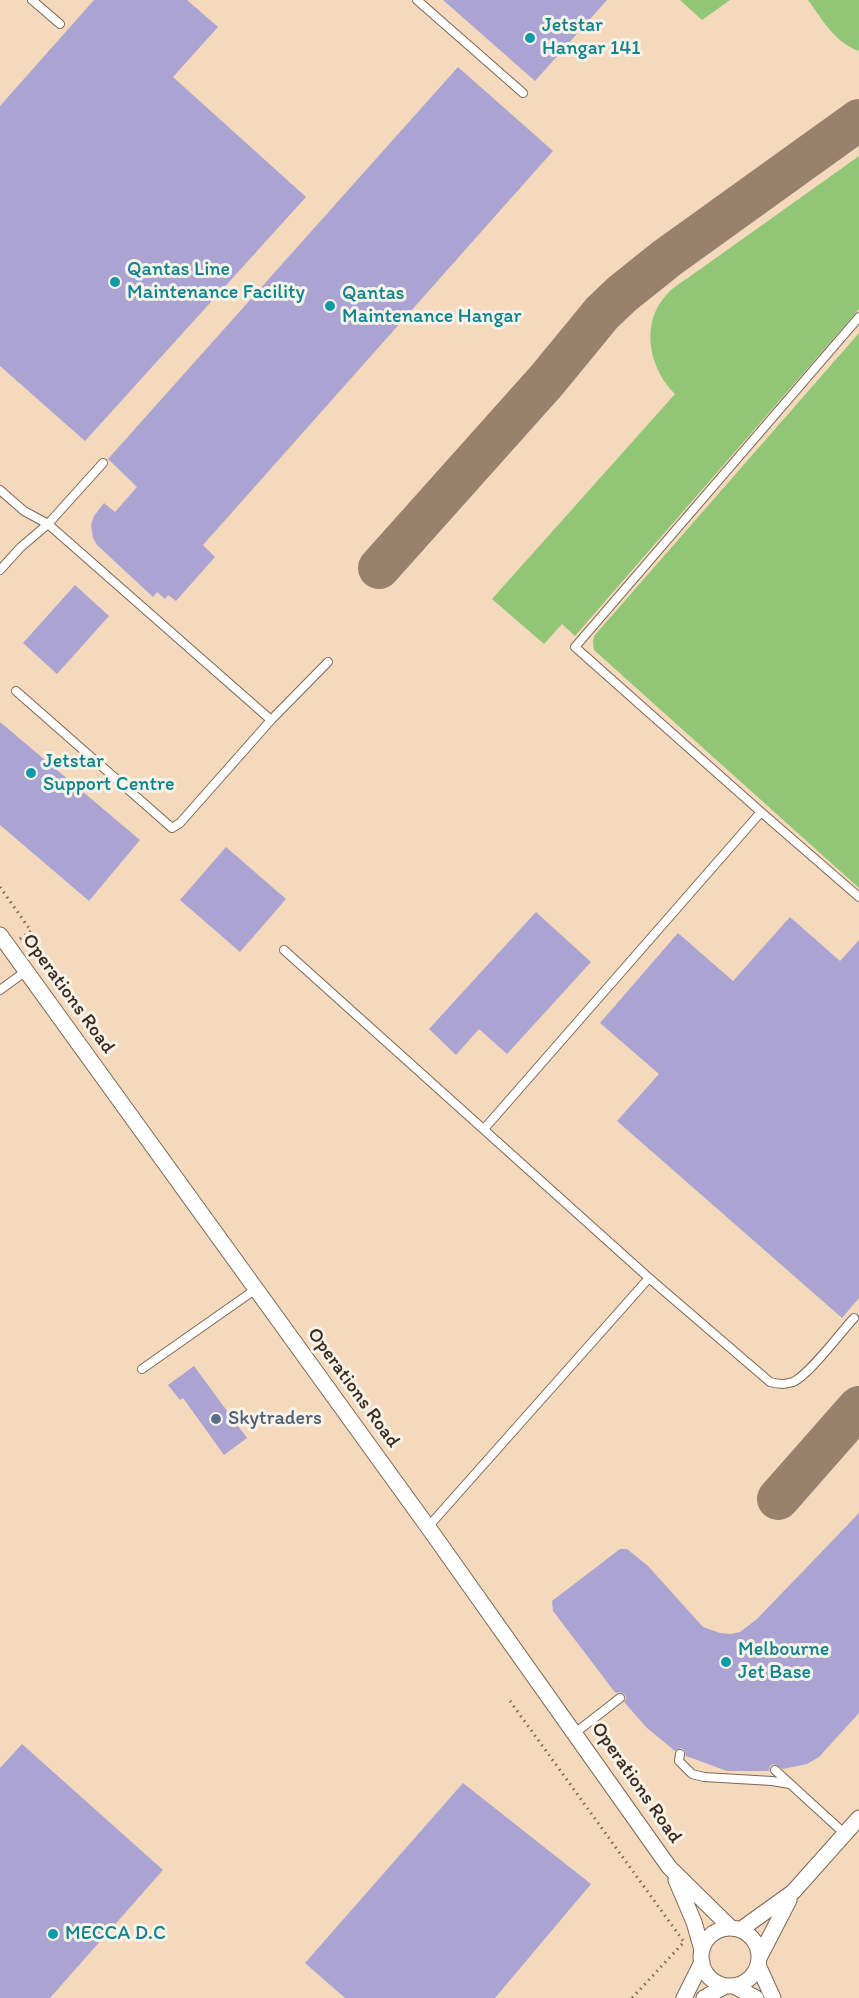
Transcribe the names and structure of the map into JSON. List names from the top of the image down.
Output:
{
  "streets": {
    "street": ["Operations Road"]
  },
  "places": [
    "Jetstar Hangar 141",
    "Qantas Line Maintenance Facility",
    "Qantas Maintenance Hangar",
    "Jetstar Support Centre",
    "Skytraders",
    "Melbourne Jet Base",
    "MECCA D.C"
  ]
}
